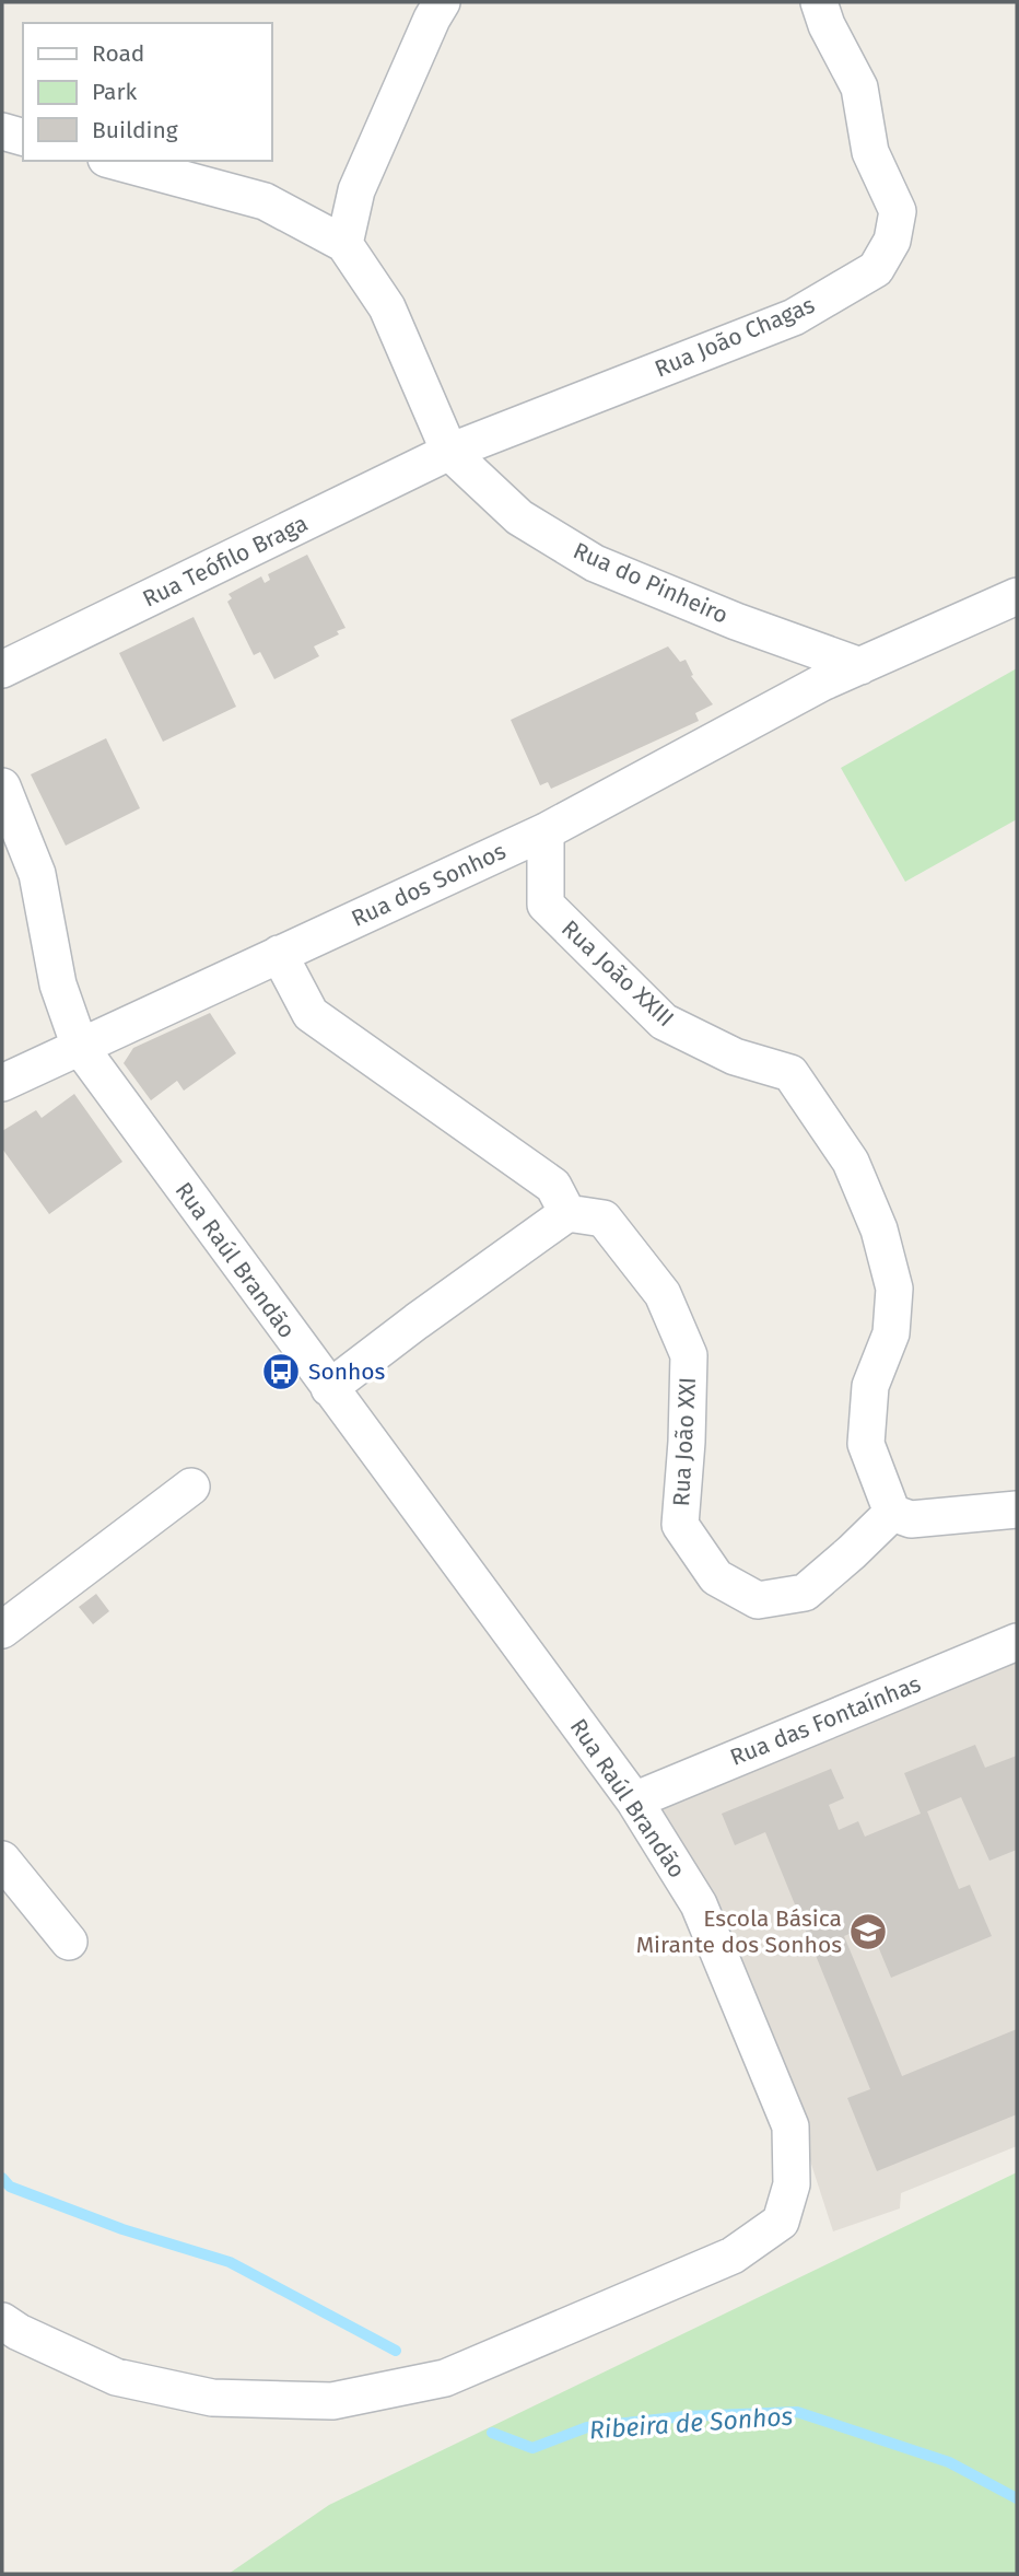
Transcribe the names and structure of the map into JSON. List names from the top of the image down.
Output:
{
  "streets": {
    "street": [
      "Rua João Chagas",
      "Rua Teófilo Braga",
      "Rua do Pinheiro",
      "Rua dos Sonhos",
      "Rua João XXIII",
      "Rua Raúl Brandão",
      "Rua João XXI",
      "Rua das Fontaínhas"
    ]
  },
  "crossings": [
    ["Rua João Chagas", "Rua Teófilo Braga"],
    ["Rua João Chagas", "Rua do Pinheiro"],
    ["Rua Teófilo Braga", "Rua do Pinheiro"],
    ["Rua do Pinheiro", "Rua dos Sonhos"],
    ["Rua dos Sonhos", "Rua João XXIII"],
    ["Rua dos Sonhos", "Rua Raúl Brandão"],
    ["Rua João XXIII", "Rua João XXI"],
    ["Rua Raúl Brandão", "Rua das Fontaínhas"]
  ],
  "water": ["Ribeira de Sonhos"],
  "places": {
    "bus stop": ["Sonhos"],
    "school or university": ["Escola Básica Mirante dos Sonhos"]
  },
  "legend": ["Road", "Park", "Building"]
}
